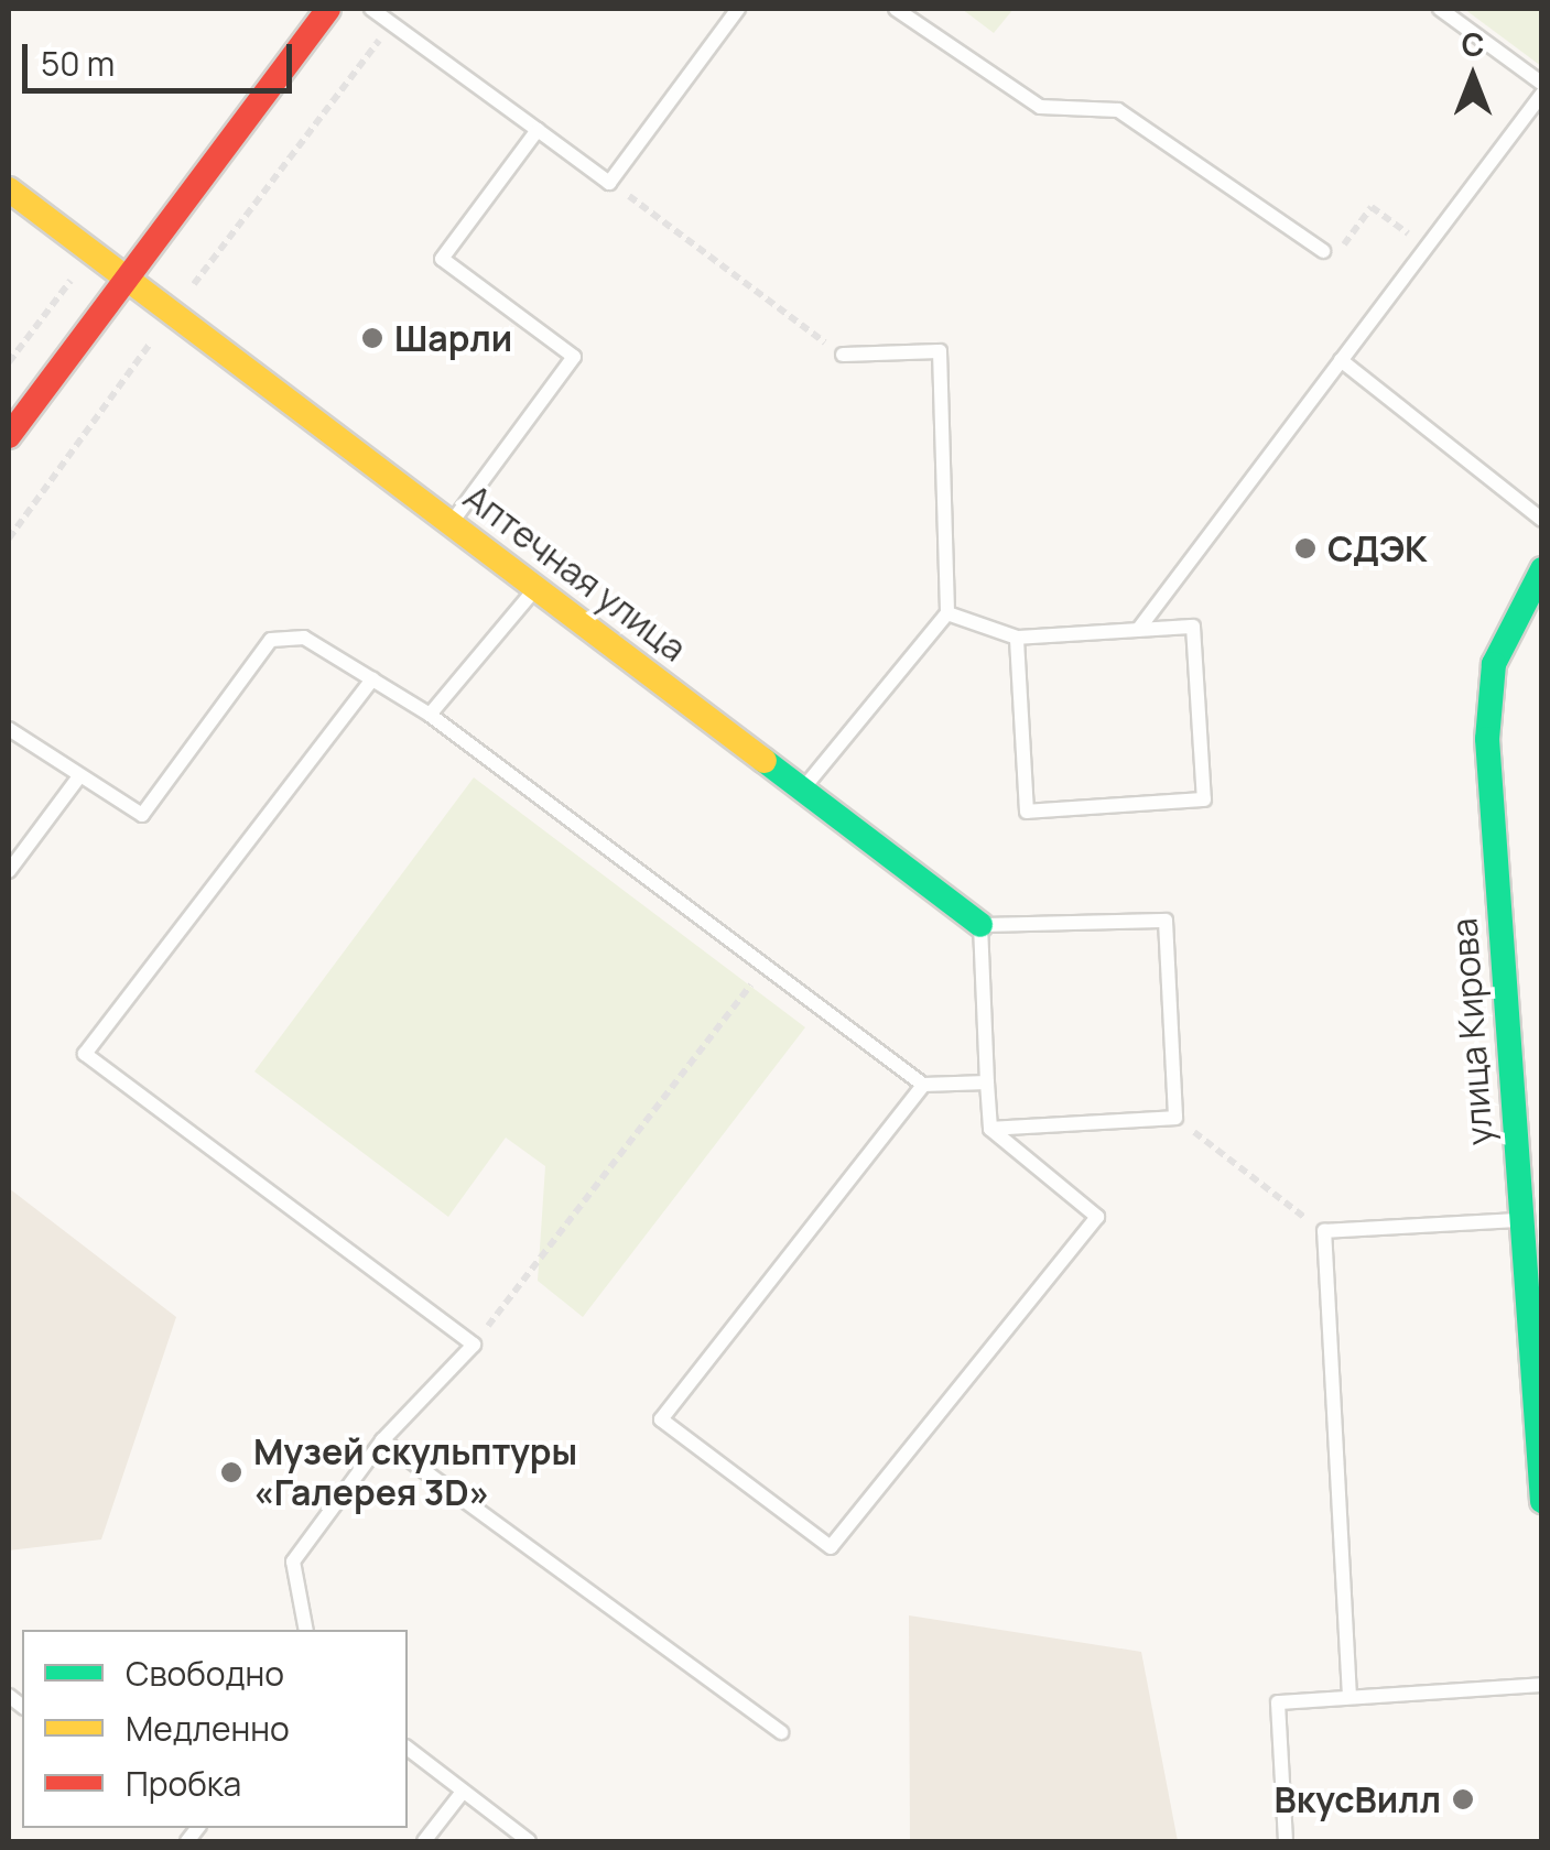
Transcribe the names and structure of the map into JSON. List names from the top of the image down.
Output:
{
  "streets": {
    "street": ["Аптечная улица", "улица Кирова"]
  },
  "places": [
    "Шарли",
    "СДЭК",
    "Музей скульптуры «Галерея 3D»",
    "ВкусВилл"
  ],
  "legend": ["Свободно", "Медленно", "Пробка"],
  "scale_bar": "50 m",
  "north": "top"
}
